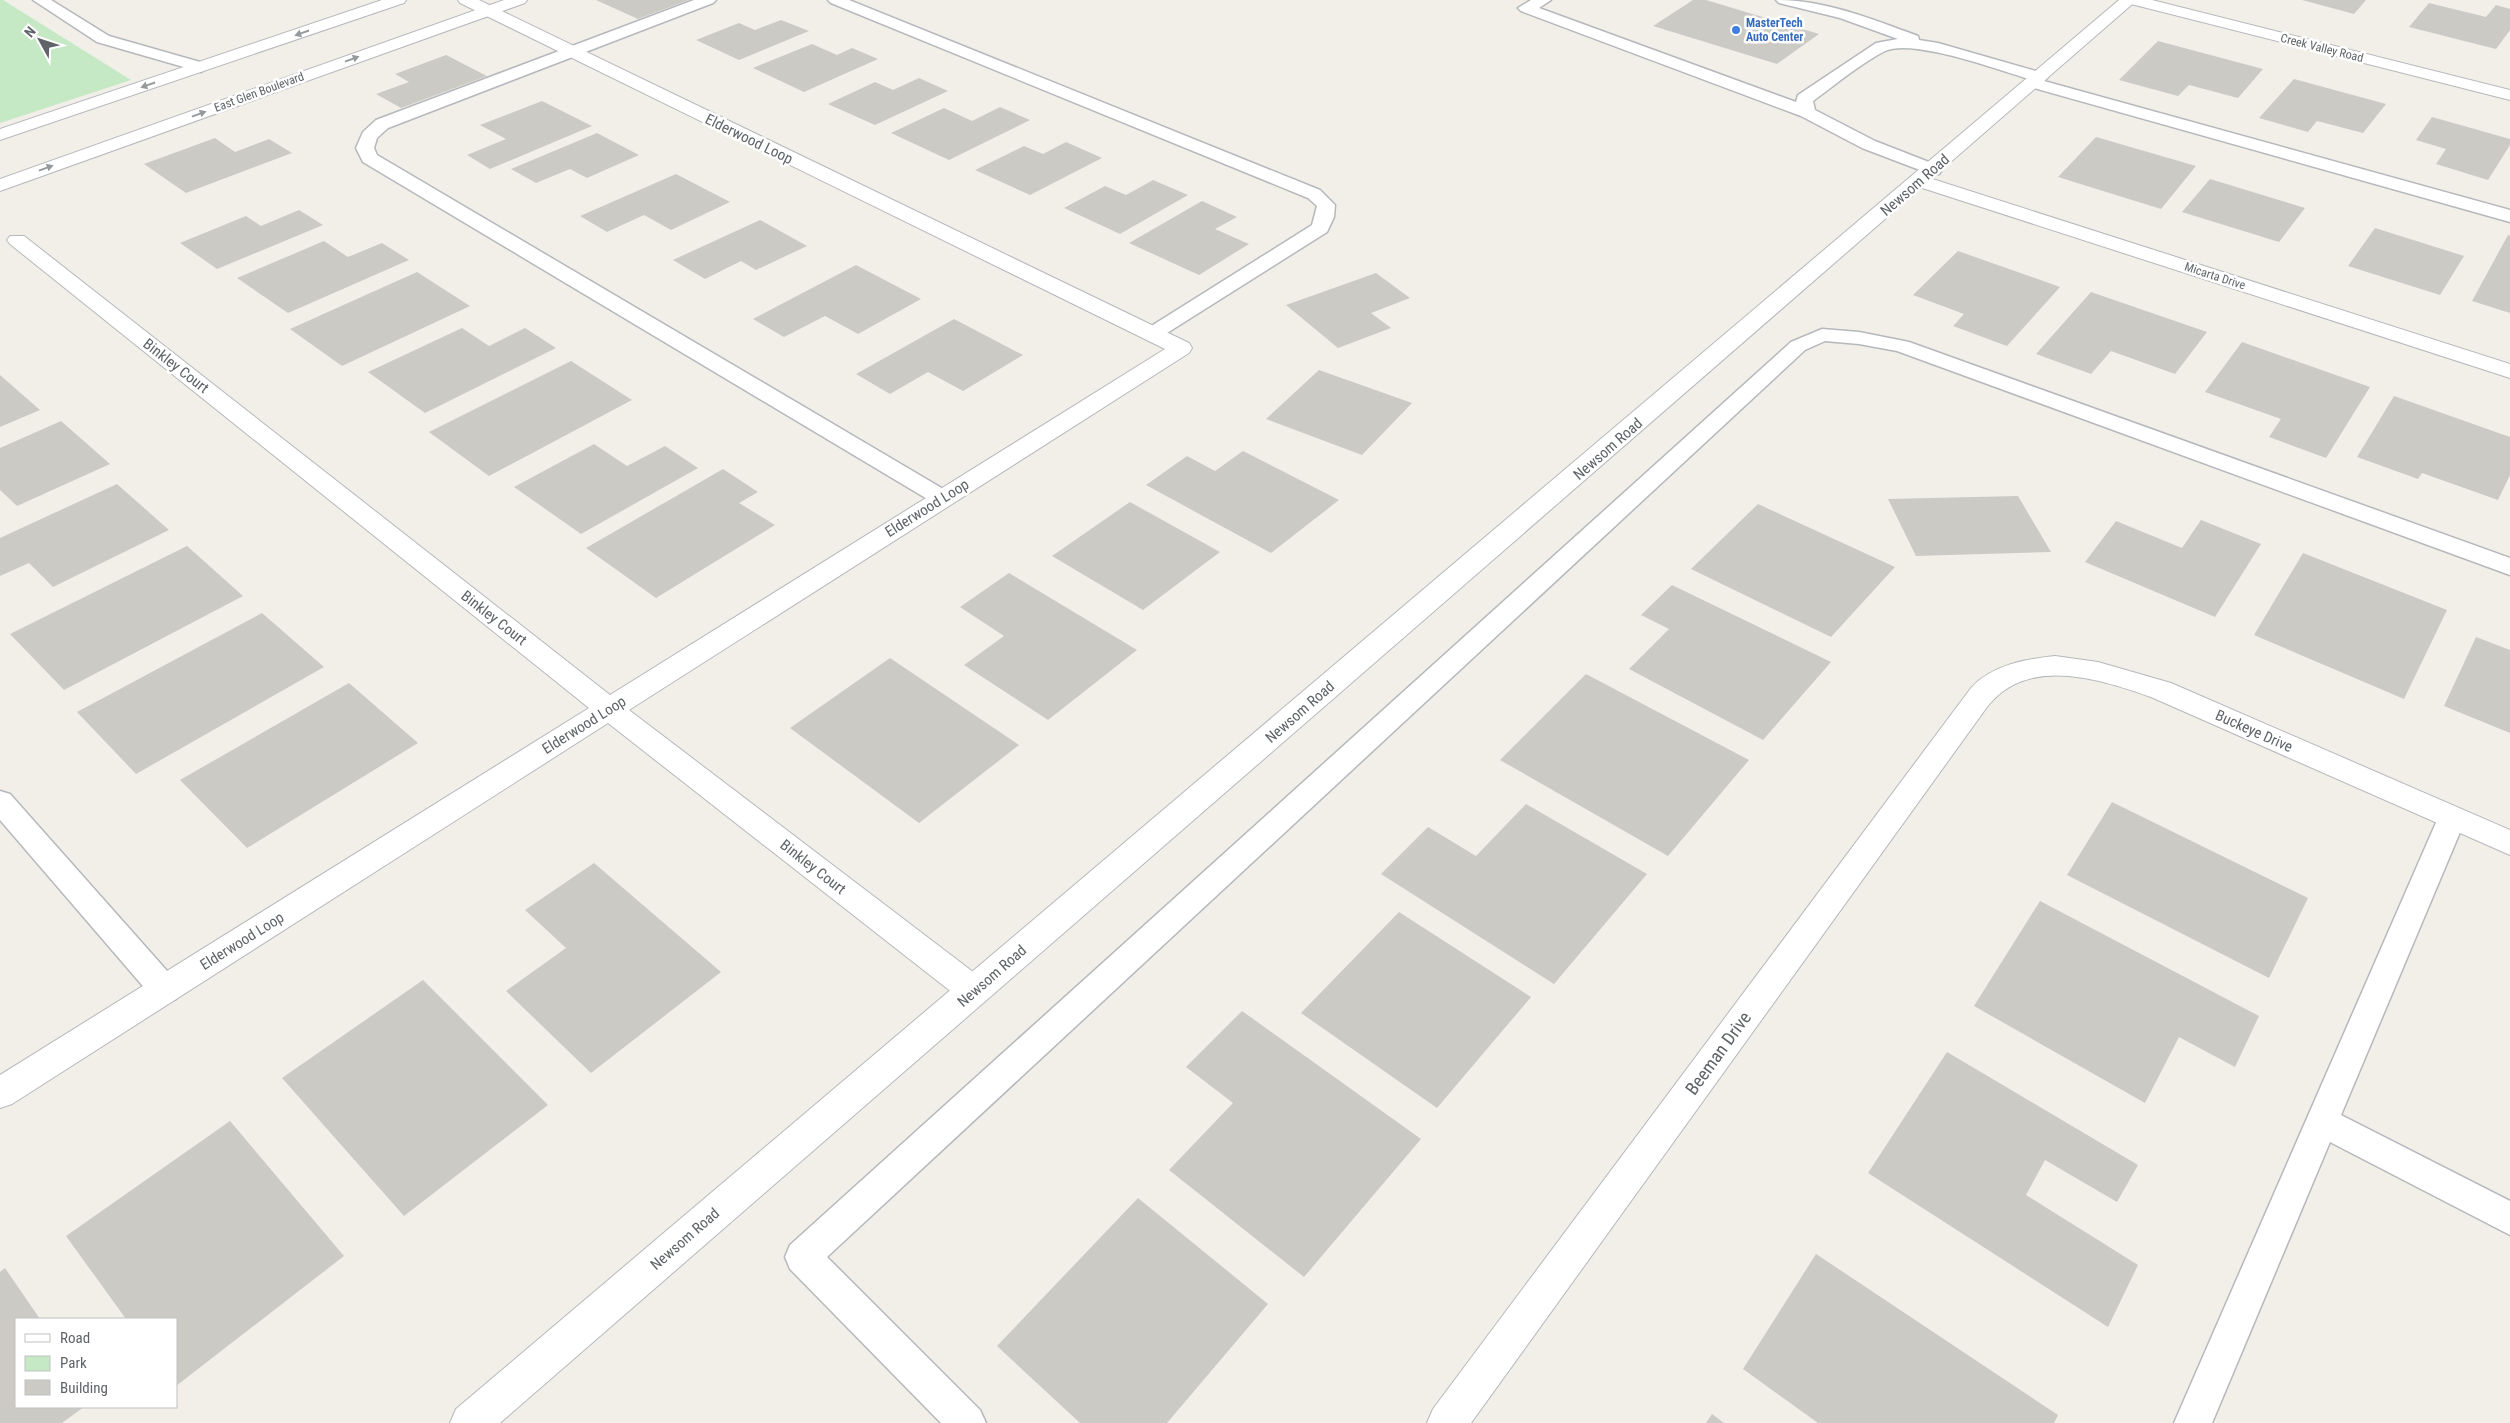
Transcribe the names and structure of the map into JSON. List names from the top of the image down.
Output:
{
  "streets": {
    "street": [
      "Creek Valley Road",
      "East Glen Boulevard",
      "Elderwood Loop",
      "Newsom Road",
      "Micarta Drive",
      "Binkley Court",
      "Buckeye Drive",
      "Beeman Drive"
    ]
  },
  "crossings": [
    ["East Glen Boulevard", "Elderwood Loop"],
    ["Elderwood Loop", "Binkley Court"],
    ["Newsom Road", "Micarta Drive"],
    ["Newsom Road", "Binkley Court"],
    ["Buckeye Drive", "Beeman Drive"]
  ],
  "places": ["MasterTech Auto Center"],
  "legend": ["Road", "Park", "Building"],
  "north": "top left"
}
